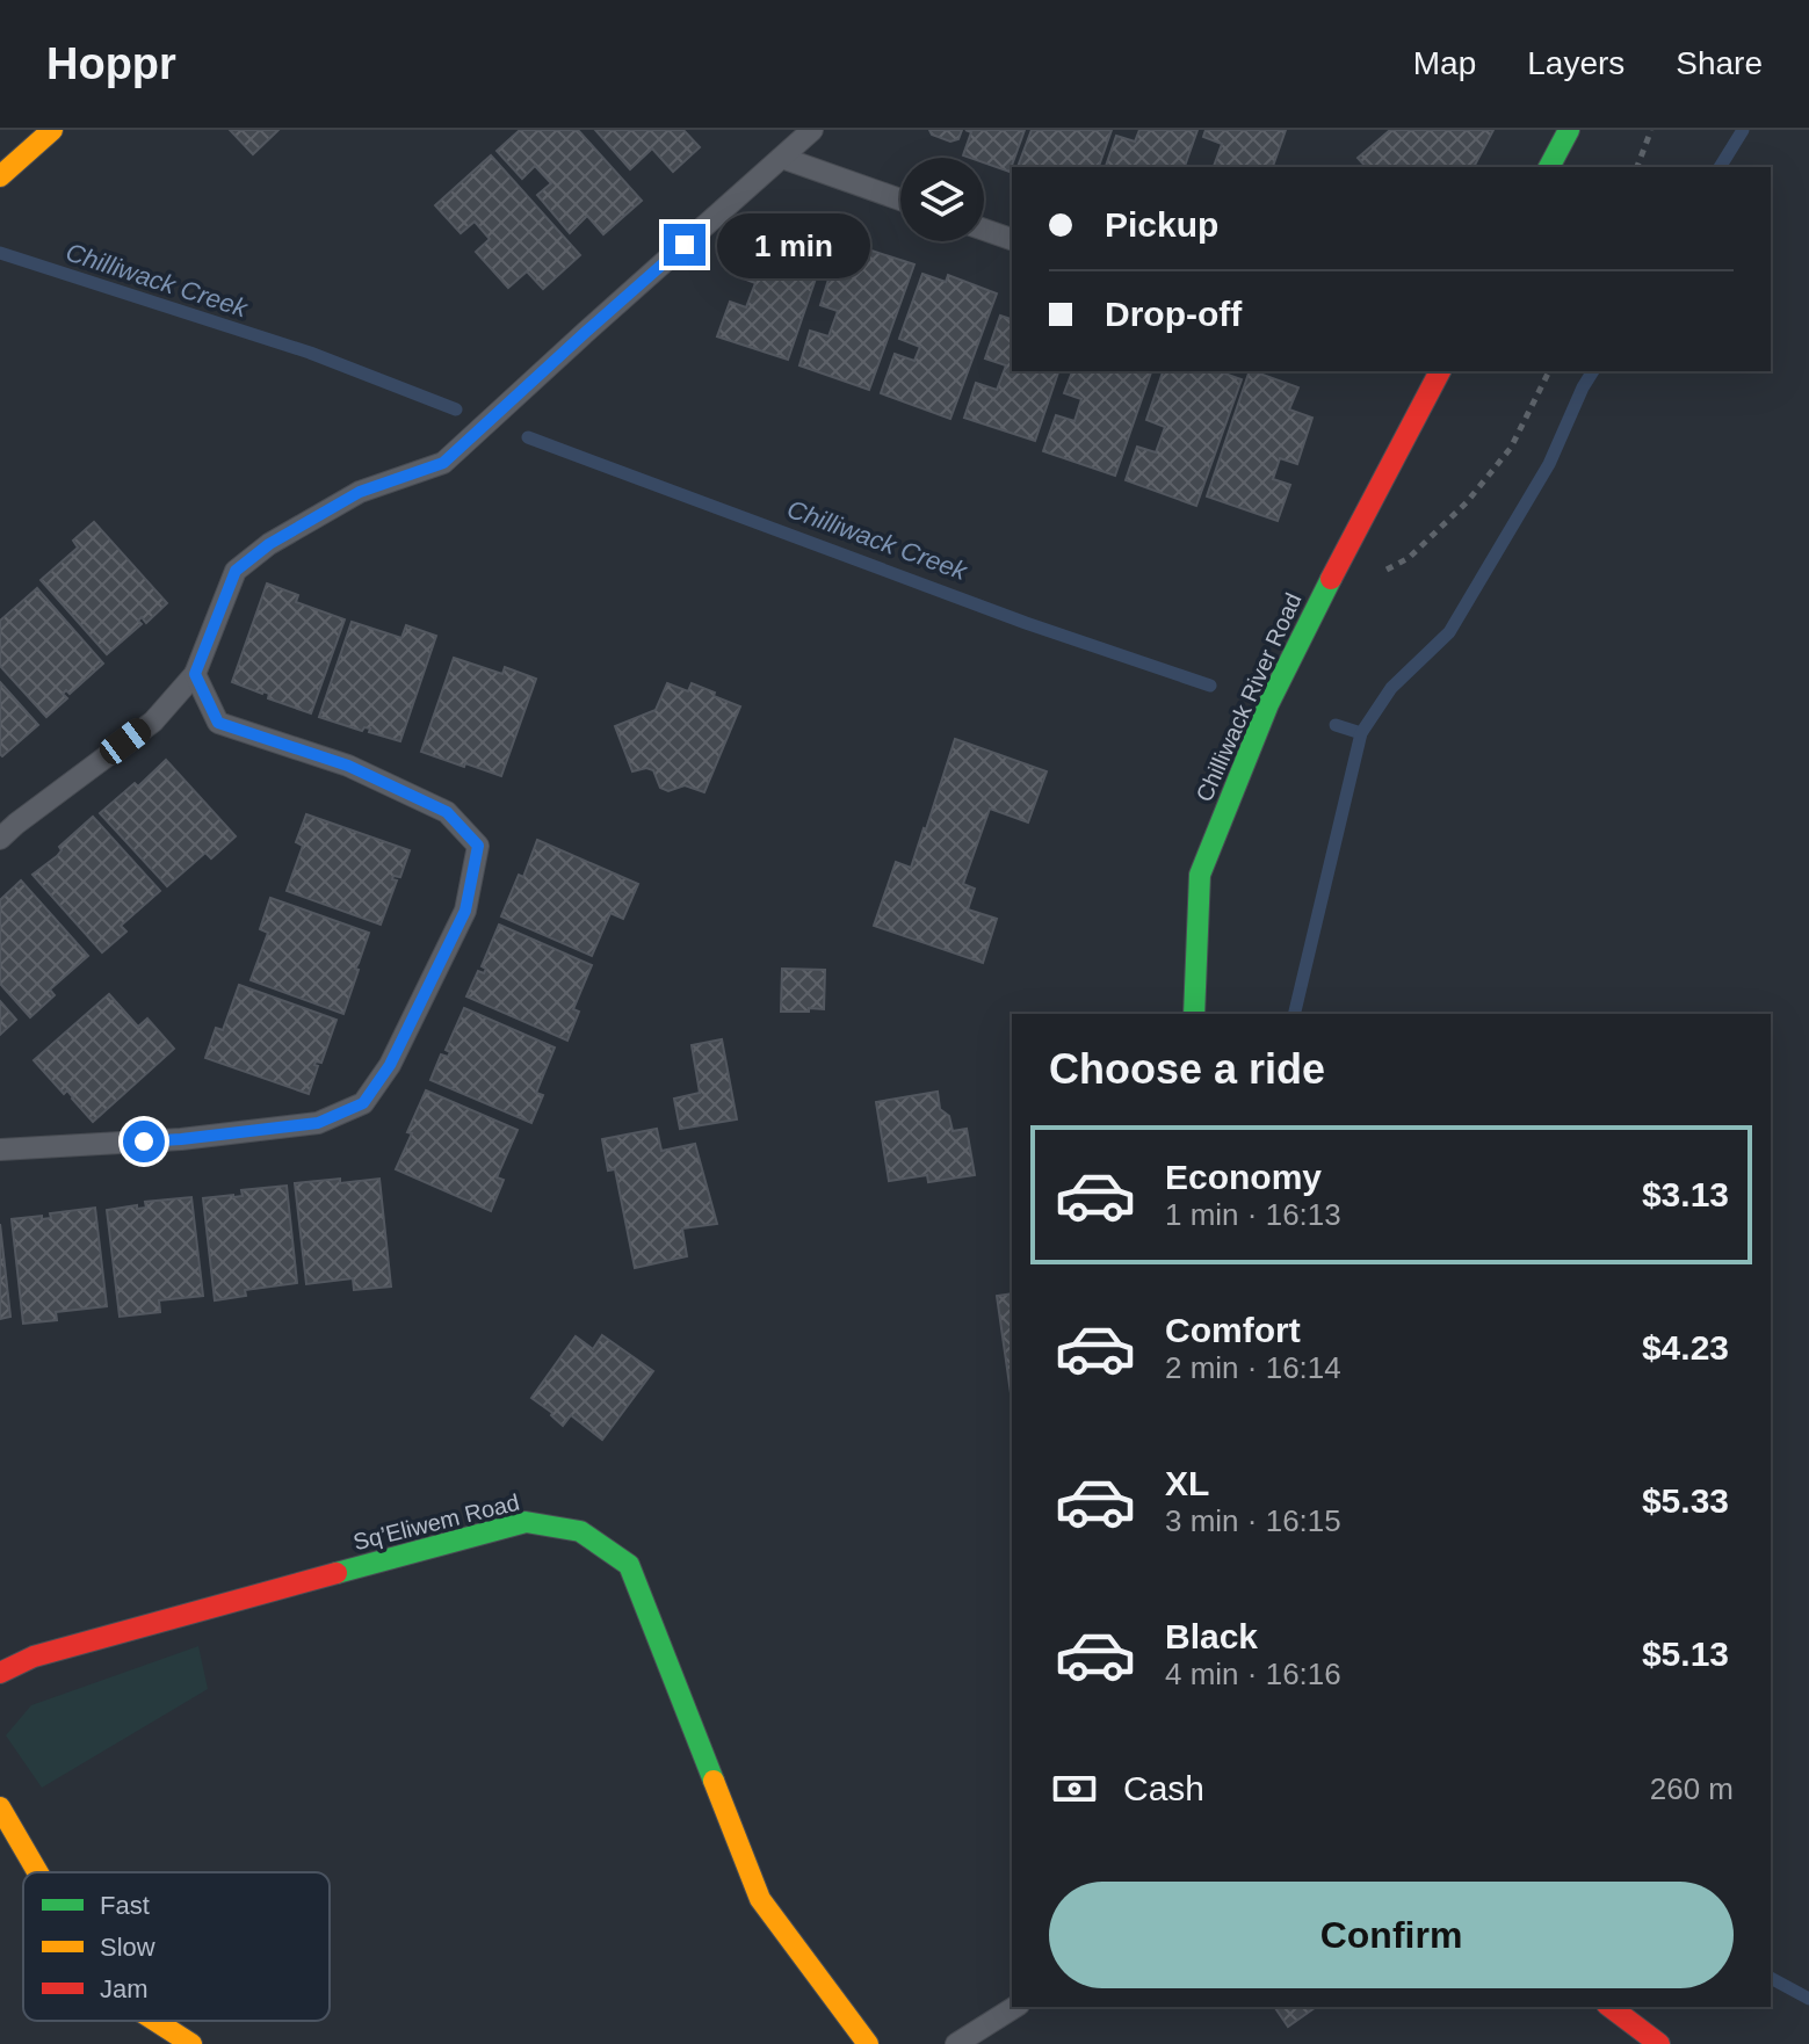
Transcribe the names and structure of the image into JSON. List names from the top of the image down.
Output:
{
  "streets": {
    "street": ["Chilliwack River Road", "Sq’Eliwem Road"]
  },
  "water": ["Chilliwack Creek"],
  "legend": ["Fast", "Slow", "Jam"],
  "page": {
    "header": "Hoppr",
    "nav": ["Map", "Layers", "Share"],
    "banner": ["Pickup", "Drop-off"],
    "bubble": "1 min",
    "heading": "Choose a ride",
    "list": [
      {
        "name": "Economy",
        "note": "1 min · 16:13",
        "value": "$3.13"
      },
      {
        "name": "Comfort",
        "note": "2 min · 16:14",
        "value": "$4.23"
      },
      {
        "name": "XL",
        "note": "3 min · 16:15",
        "value": "$5.33"
      },
      {
        "name": "Black",
        "note": "4 min · 16:16",
        "value": "$5.13"
      }
    ],
    "pay": ["Cash", "260 m"],
    "buttons": "Confirm"
  }
}
